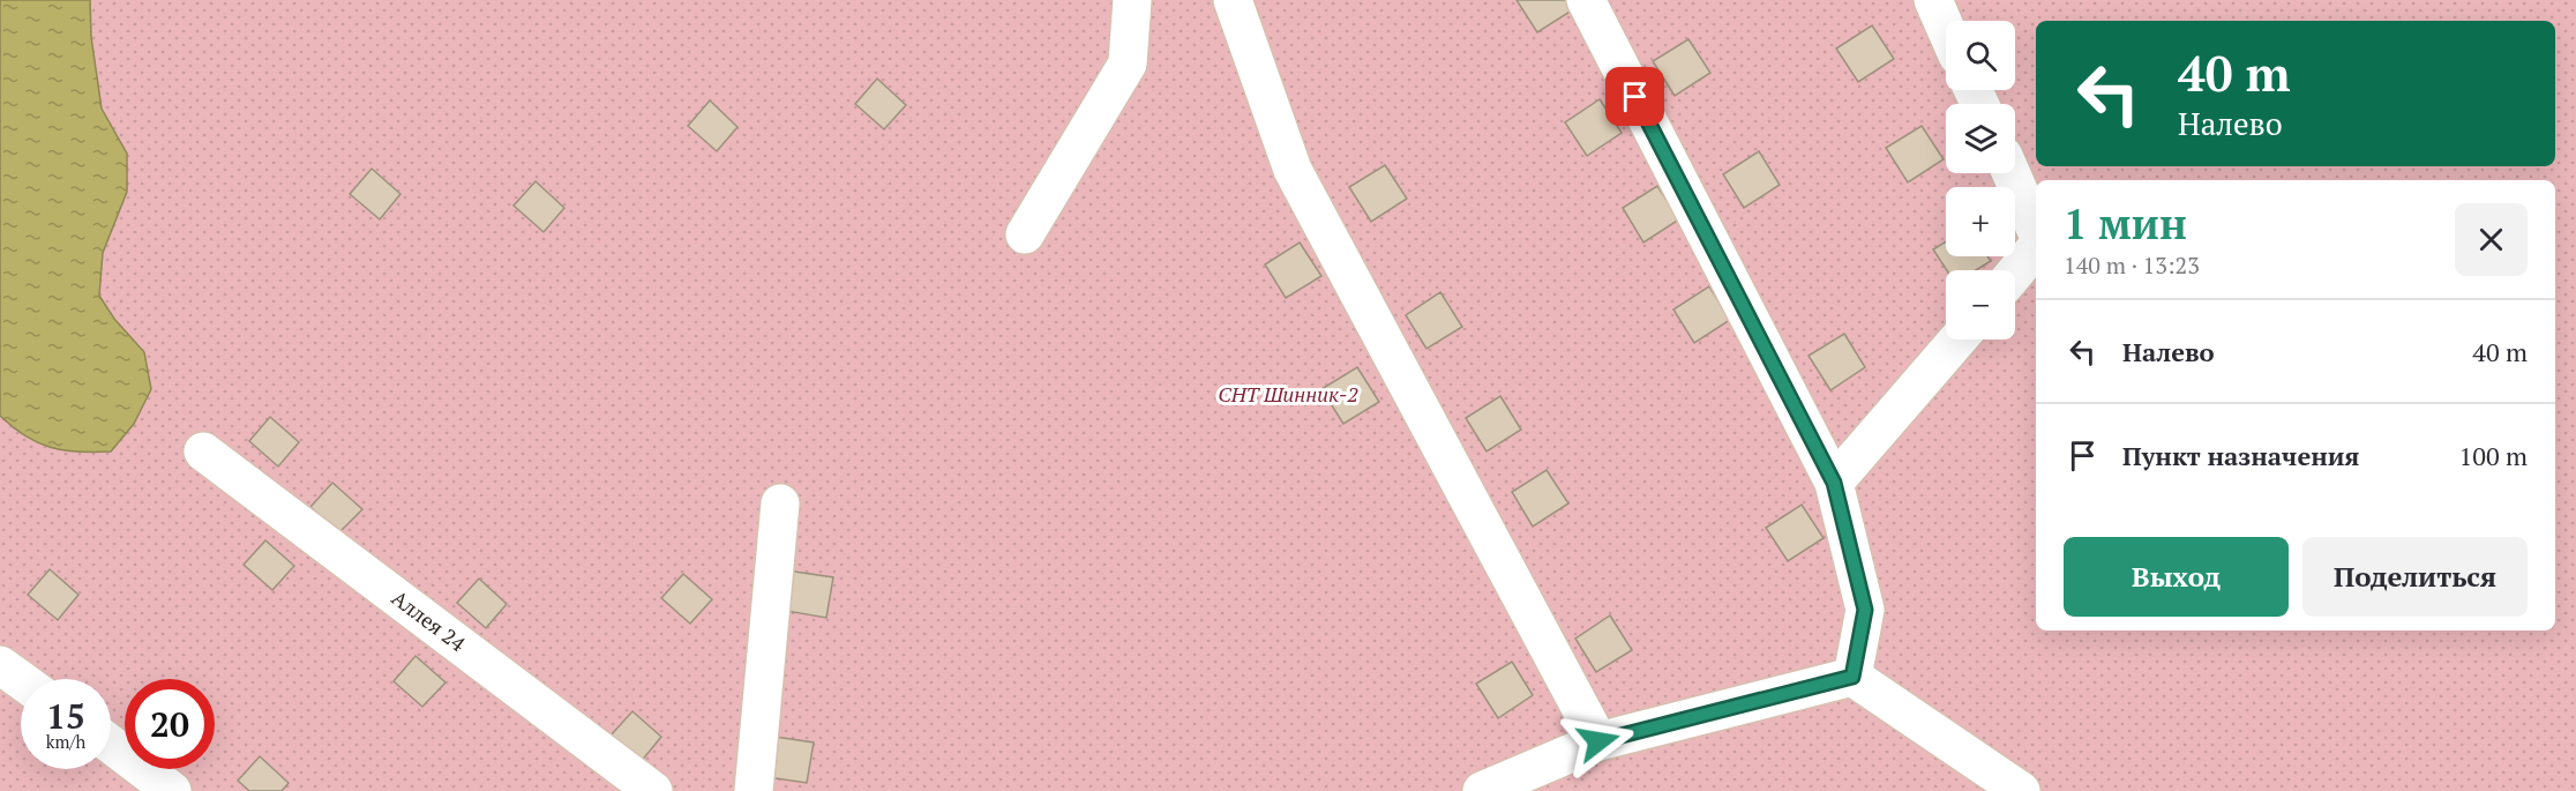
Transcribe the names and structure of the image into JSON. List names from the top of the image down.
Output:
{
  "streets": {
    "lane": ["Аллея 24"]
  },
  "parks": ["СНТ Шинник-2"],
  "page": {
    "map_buttons": ["+", "−"],
    "turn": ["40 m", "Налево"],
    "heading": ["1 мин", "140 m · 13:23"],
    "list": [
      {
        "name": "Налево",
        "value": "40 m"
      },
      {
        "name": "Пункт назначения",
        "value": "100 m"
      }
    ],
    "buttons": ["Выход", "Поделиться"],
    "speed": "15 km/h",
    "limit": "20"
  }
}
